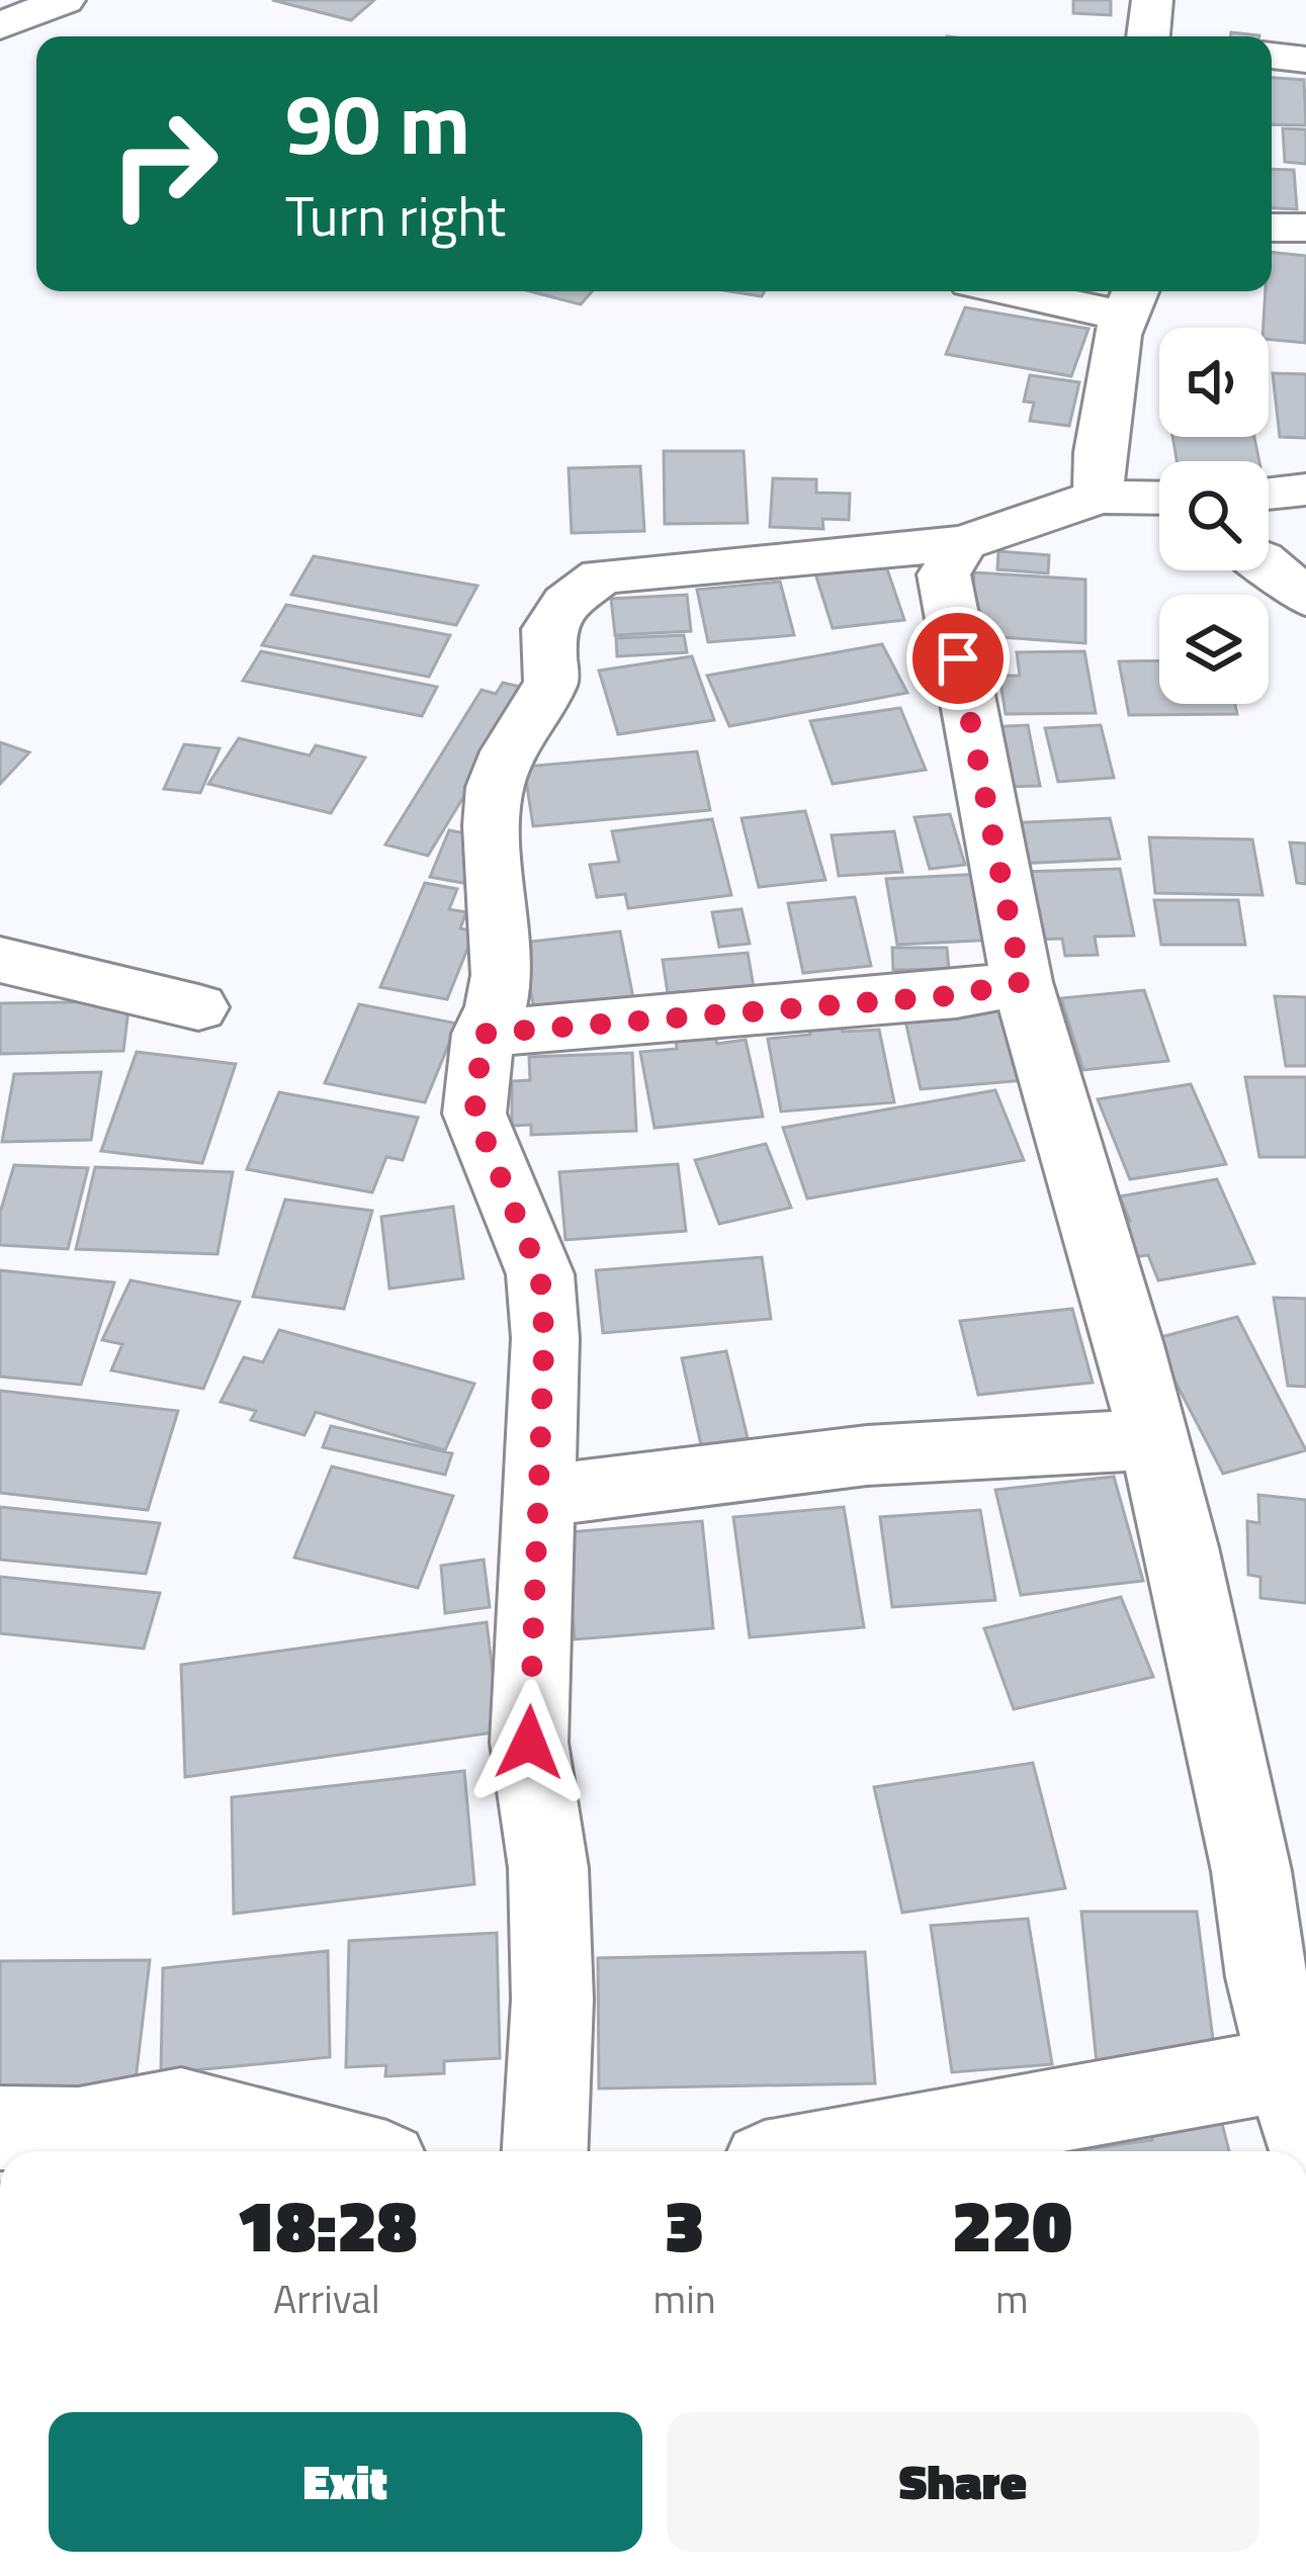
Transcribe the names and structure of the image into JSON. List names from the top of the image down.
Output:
{
  "page": {
    "turn": ["90 m", "Turn right"],
    "eta": [
      "18:28",
      "Arrival",
      "3",
      "min",
      "220",
      "m"
    ],
    "buttons": ["Exit", "Share"]
  }
}
